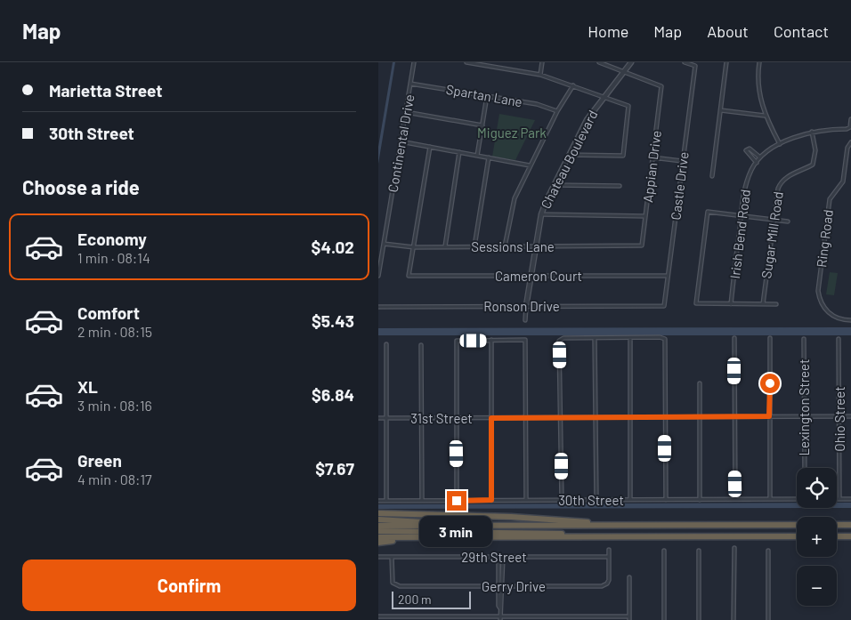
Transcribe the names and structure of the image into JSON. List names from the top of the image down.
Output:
{
  "streets": {
    "street": [
      "Spartan Lane",
      "Continental Drive",
      "Chateau Boulevard",
      "Appian Drive",
      "Castle Drive",
      "Irish Bend Road",
      "Sugar Mill Road",
      "Ring Road",
      "Sessions Lane",
      "Cameron Court",
      "Ronson Drive",
      "Lexington Street",
      "31st Street",
      "Ohio Street",
      "30th Street",
      "29th Street",
      "Gerry Drive"
    ]
  },
  "crossings": [
    ["Spartan Lane", "Continental Drive"],
    ["Continental Drive", "Sessions Lane"],
    ["Chateau Boulevard", "Appian Drive"],
    ["Chateau Boulevard", "Sessions Lane"],
    ["Chateau Boulevard", "Cameron Court"],
    ["Chateau Boulevard", "Ronson Drive"],
    ["Appian Drive", "Sessions Lane"],
    ["Castle Drive", "Cameron Court"],
    ["Castle Drive", "Ronson Drive"],
    ["Irish Bend Road", "Sugar Mill Road"],
    ["Sessions Lane", "Cameron Court"],
    ["Lexington Street", "31st Street"],
    ["31st Street", "Ohio Street"],
    ["29th Street", "Gerry Drive"]
  ],
  "parks": ["Miguez Park"],
  "scale_bar": "200 m",
  "page": {
    "header": "Map",
    "nav": [
      "Home",
      "Map",
      "About",
      "Contact"
    ],
    "banner": ["Marietta Street", "30th Street"],
    "heading": "Choose a ride",
    "list": [
      {
        "name": "Economy",
        "note": "1 min · 08:14",
        "value": "$4.02"
      },
      {
        "name": "Comfort",
        "note": "2 min · 08:15",
        "value": "$5.43"
      },
      {
        "name": "XL",
        "note": "3 min · 08:16",
        "value": "$6.84"
      },
      {
        "name": "Green",
        "note": "4 min · 08:17",
        "value": "$7.67"
      }
    ],
    "map_buttons": ["+", "−"],
    "bubble": "3 min",
    "buttons": "Confirm",
    "scale": "200 m"
  }
}
